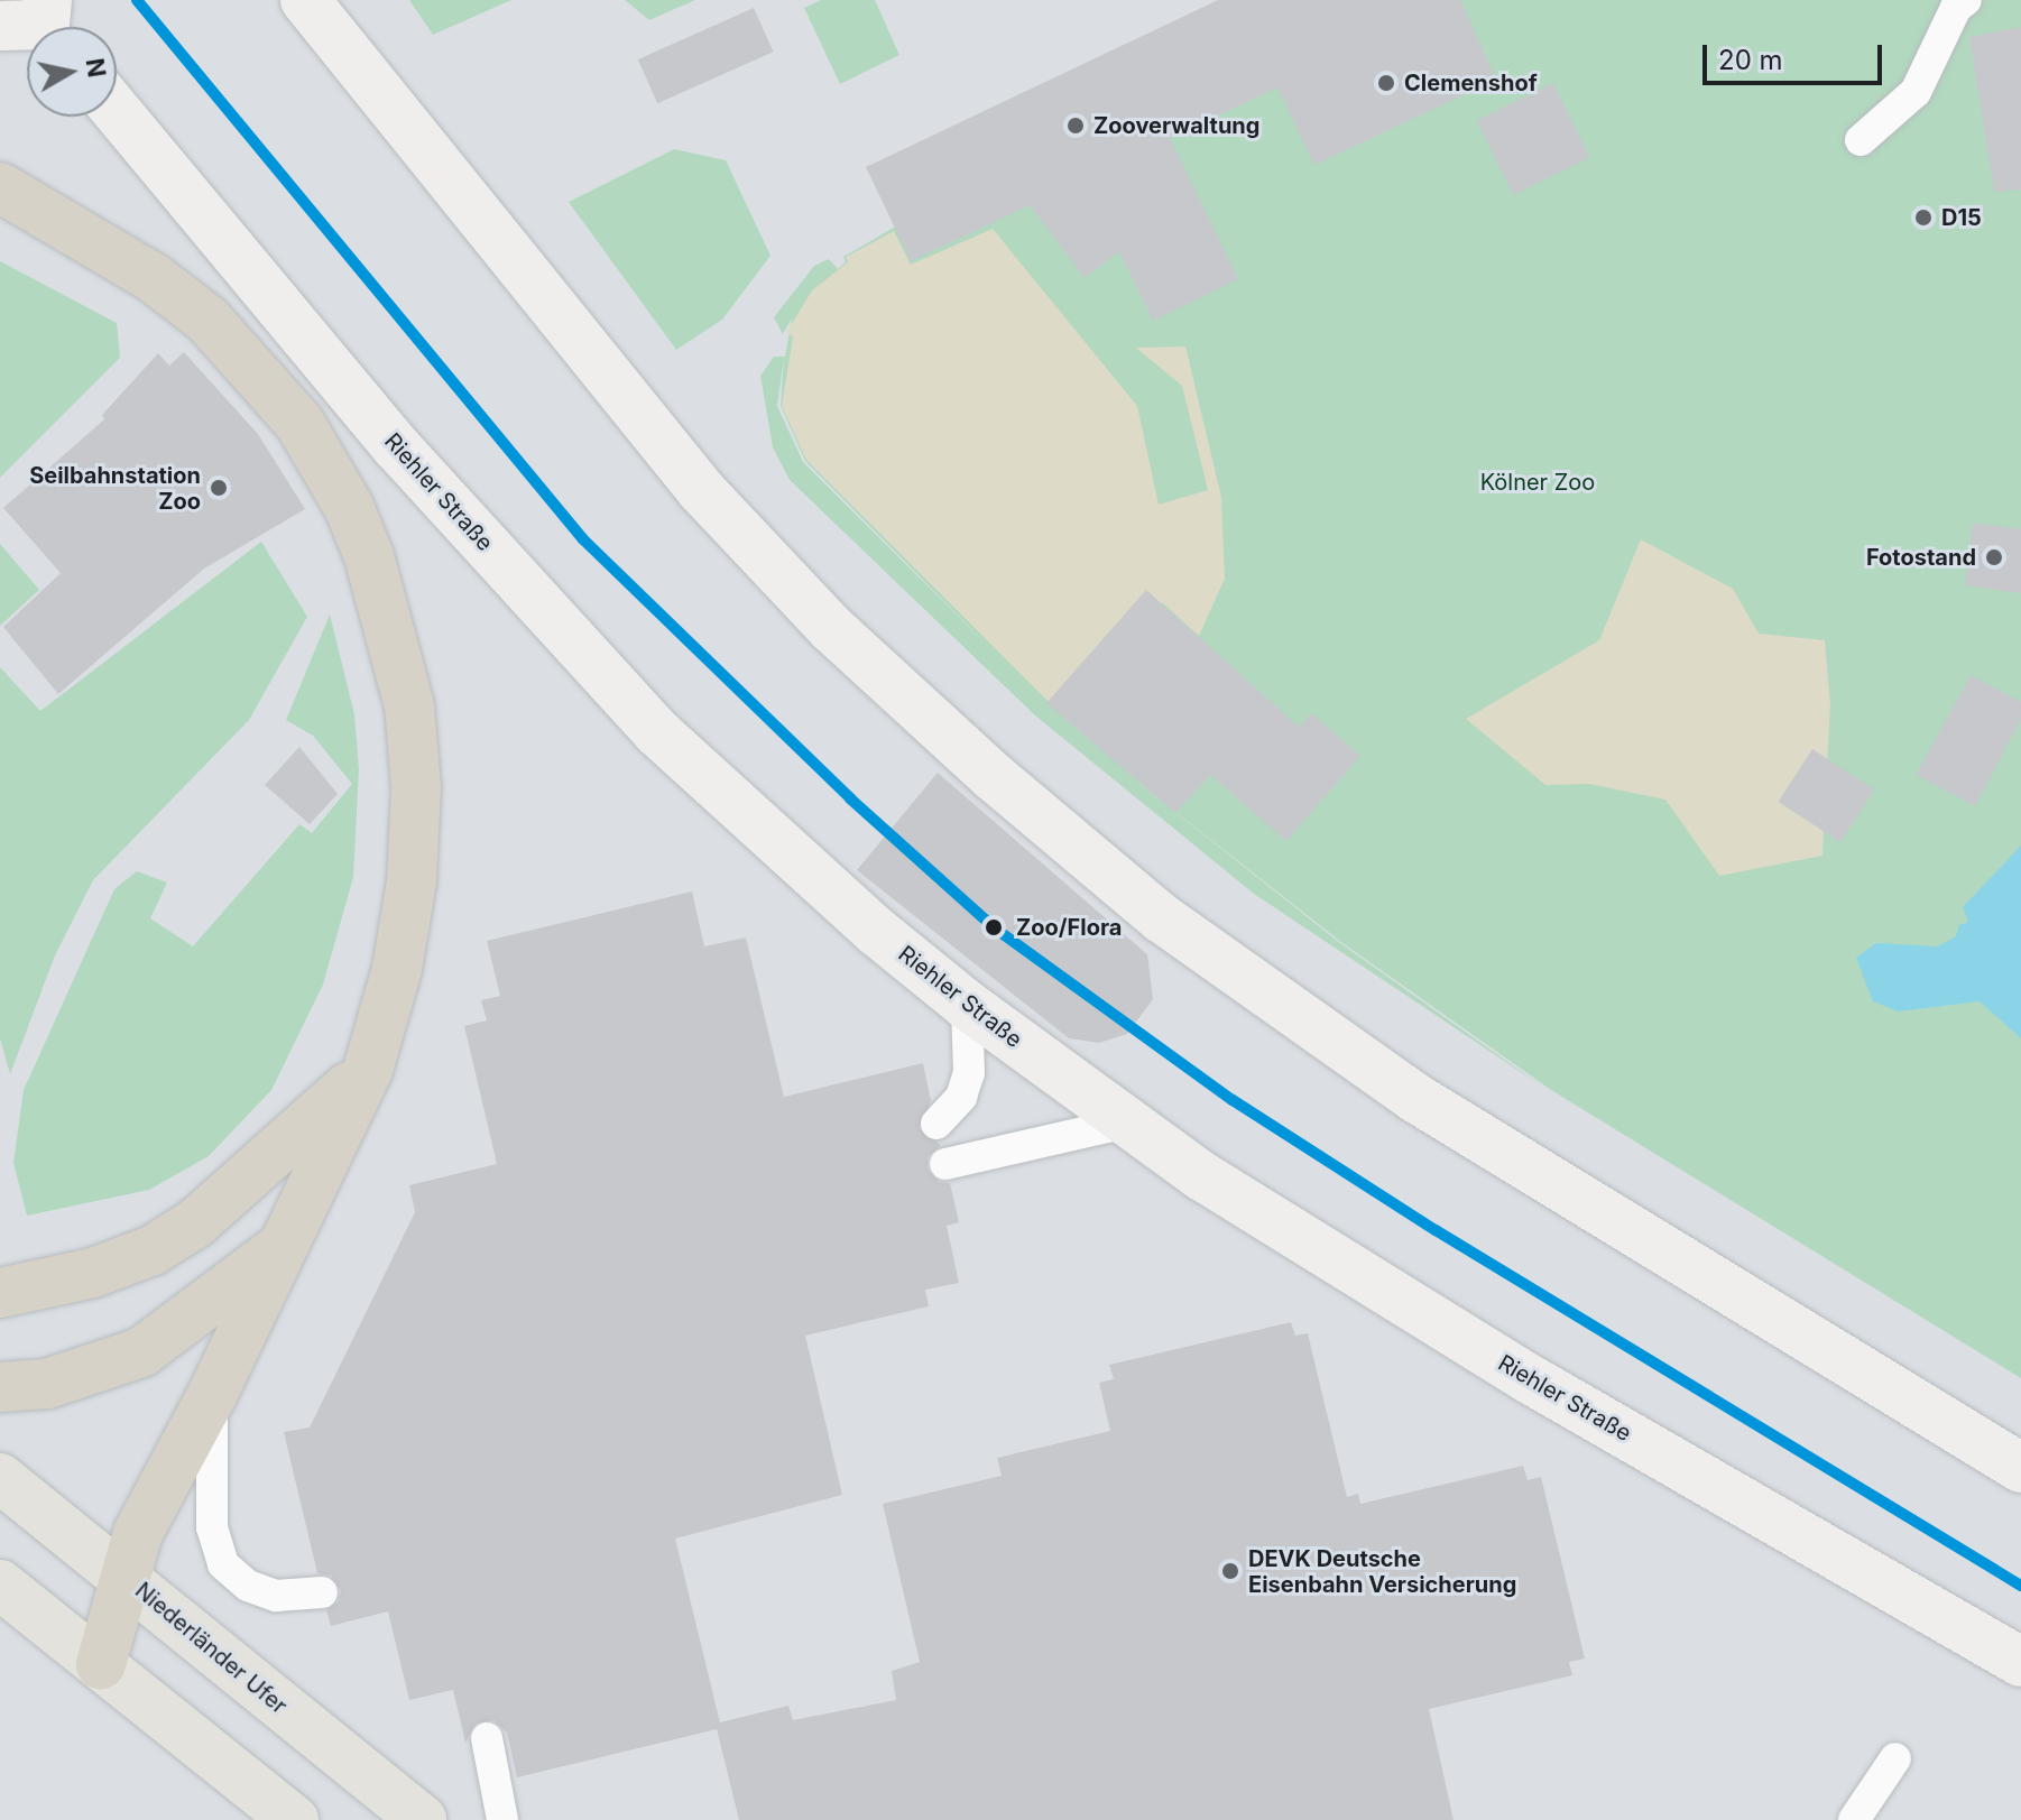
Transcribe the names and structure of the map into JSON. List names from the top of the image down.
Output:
{
  "streets": {
    "main road": ["Riehler Straße", "Niederländer Ufer"]
  },
  "parks": ["Kölner Zoo"],
  "places": [
    "Clemenshof",
    "Zooverwaltung",
    "D15",
    "Seilbahnstation Zoo",
    "Fotostand",
    "Zoo/Flora",
    "DEVK Deutsche Eisenbahn Versicherung"
  ],
  "scale_bar": "20 m",
  "north": "right"
}
